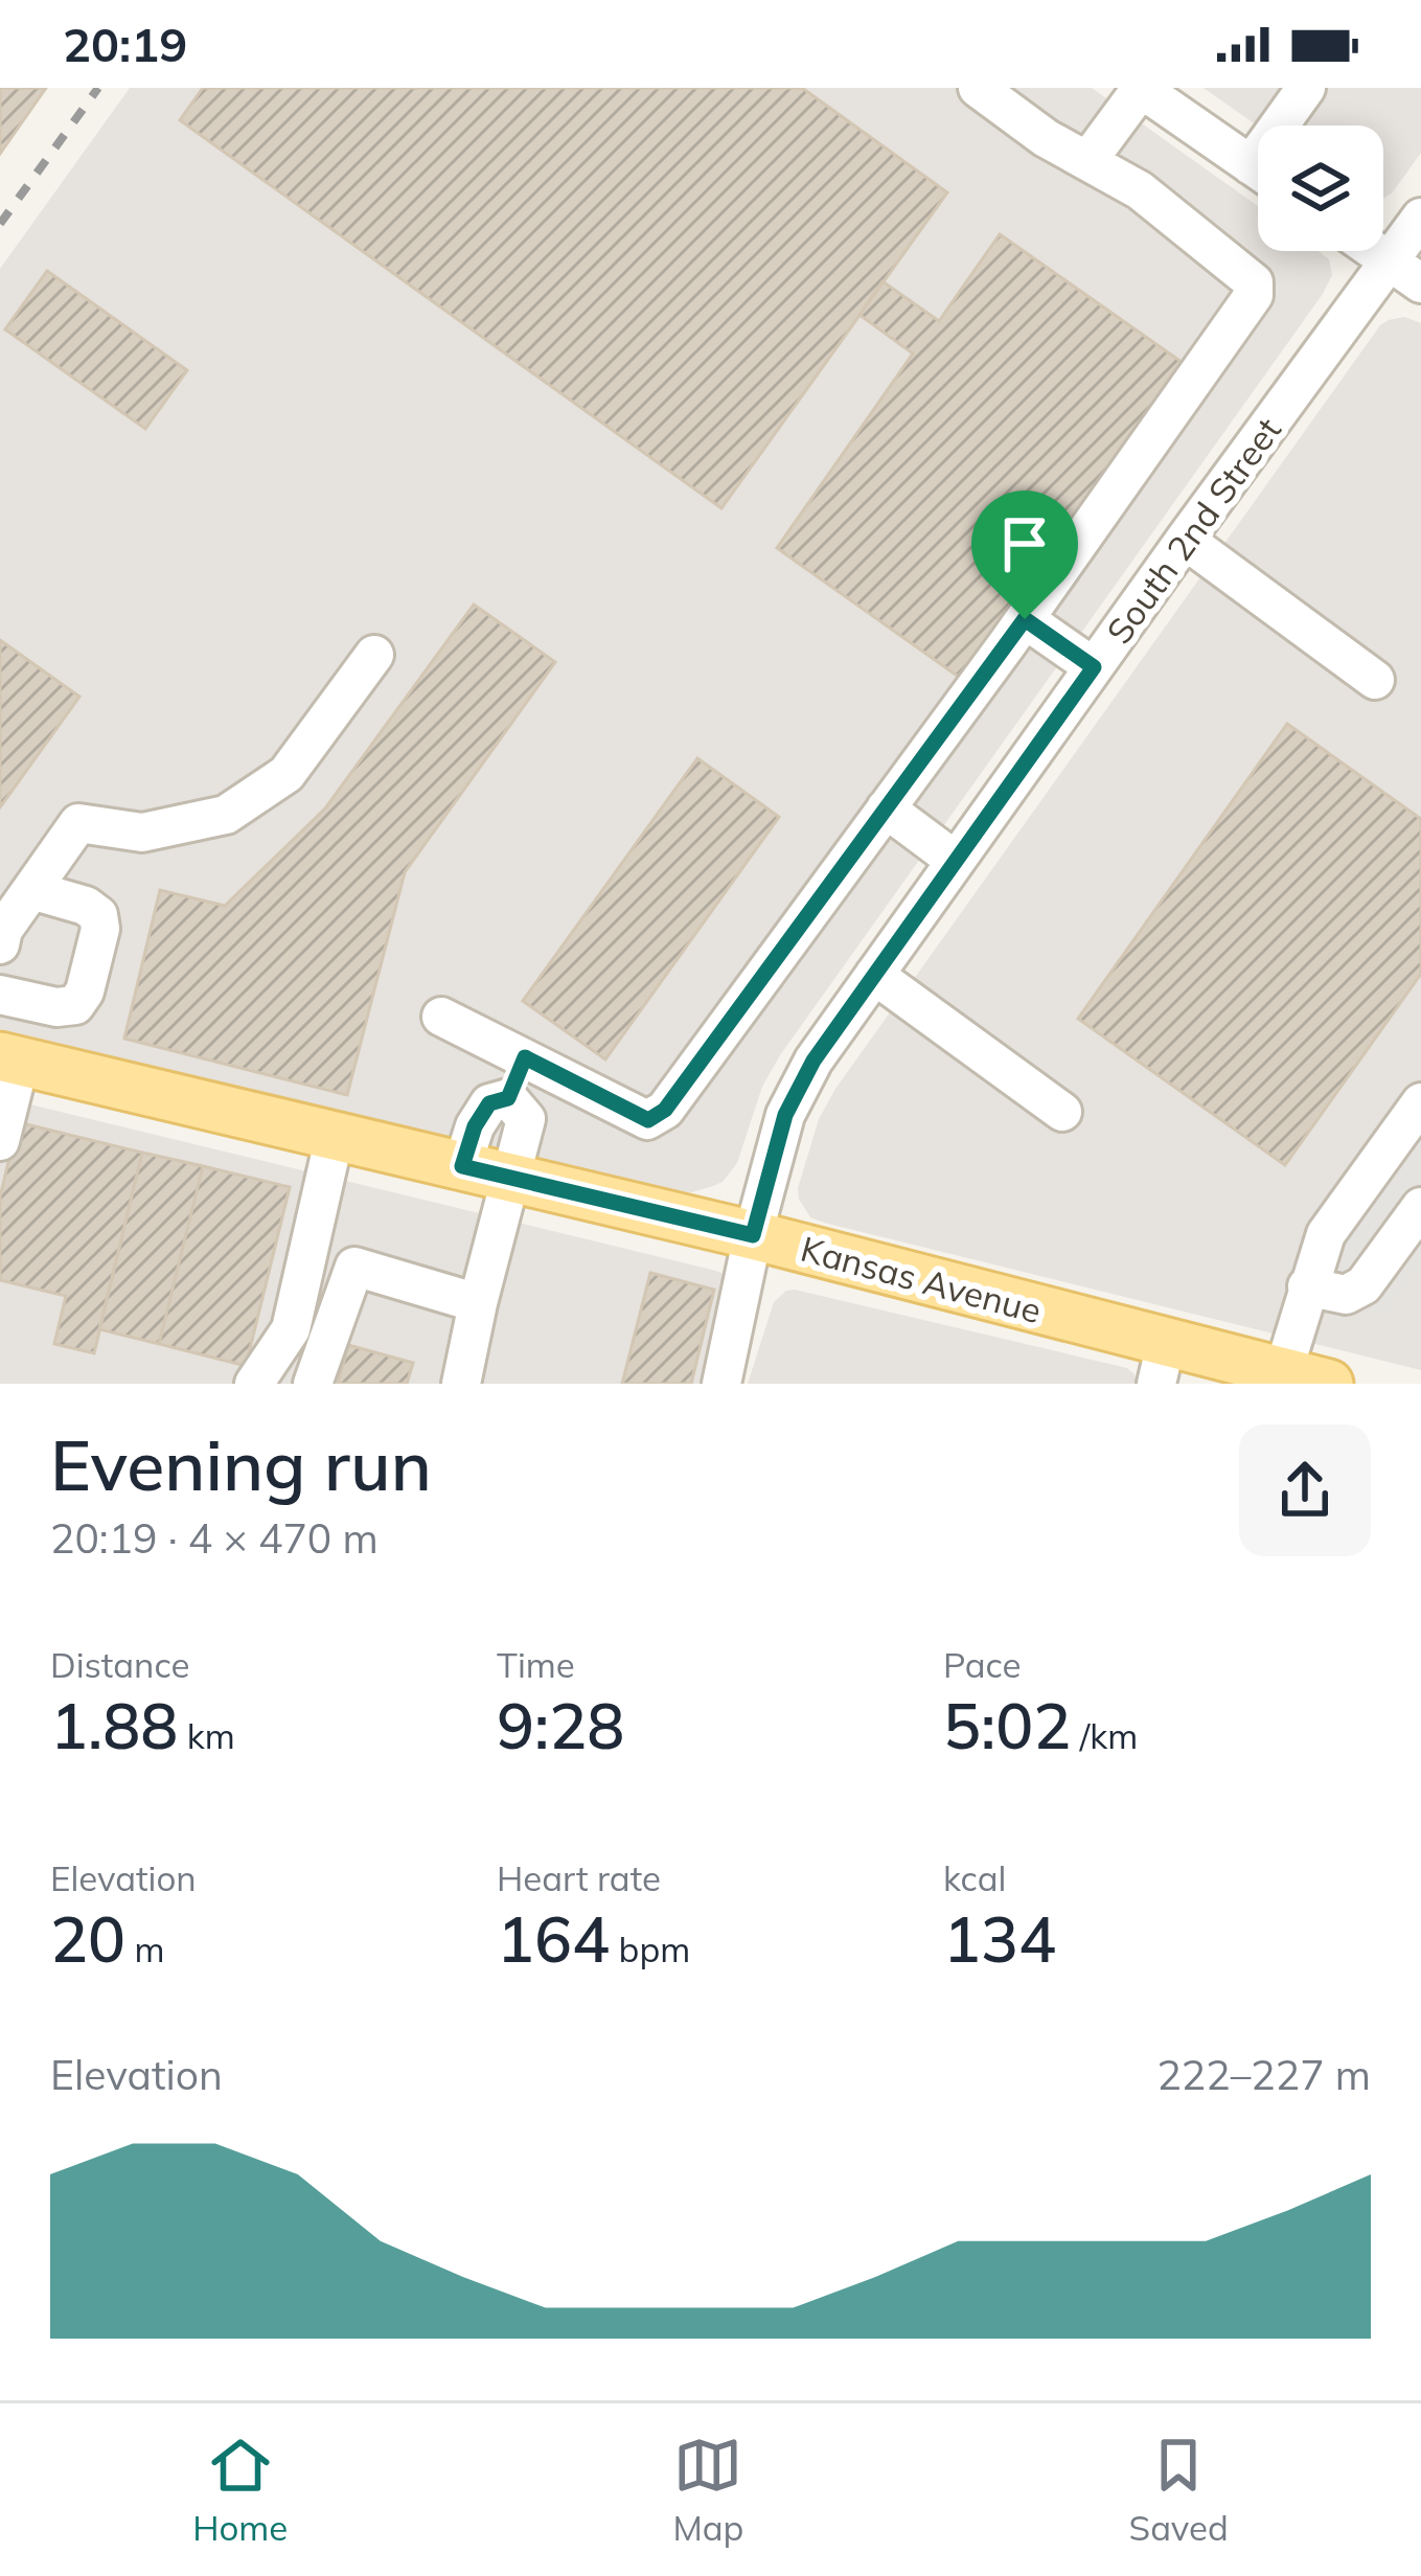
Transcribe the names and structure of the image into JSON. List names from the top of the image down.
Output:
{
  "streets": {
    "main road": ["Kansas Avenue"],
    "street": ["South 2nd Street"]
  },
  "crossings": [
    ["South 2nd Street", "Kansas Avenue"]
  ],
  "page": {
    "status": "20:19",
    "heading": ["Evening run", "20:19 · 4 × 470 m"],
    "stats": [
      ["Distance", "1.88 km"],
      ["Time", "9:28"],
      ["Pace", "5:02 /km"],
      ["Elevation", "20 m"],
      ["Heart rate", "164 bpm"],
      ["kcal", "134"]
    ],
    "chart": ["Elevation", "222–227 m"],
    "tabs": ["Home", "Map", "Saved"]
  }
}
